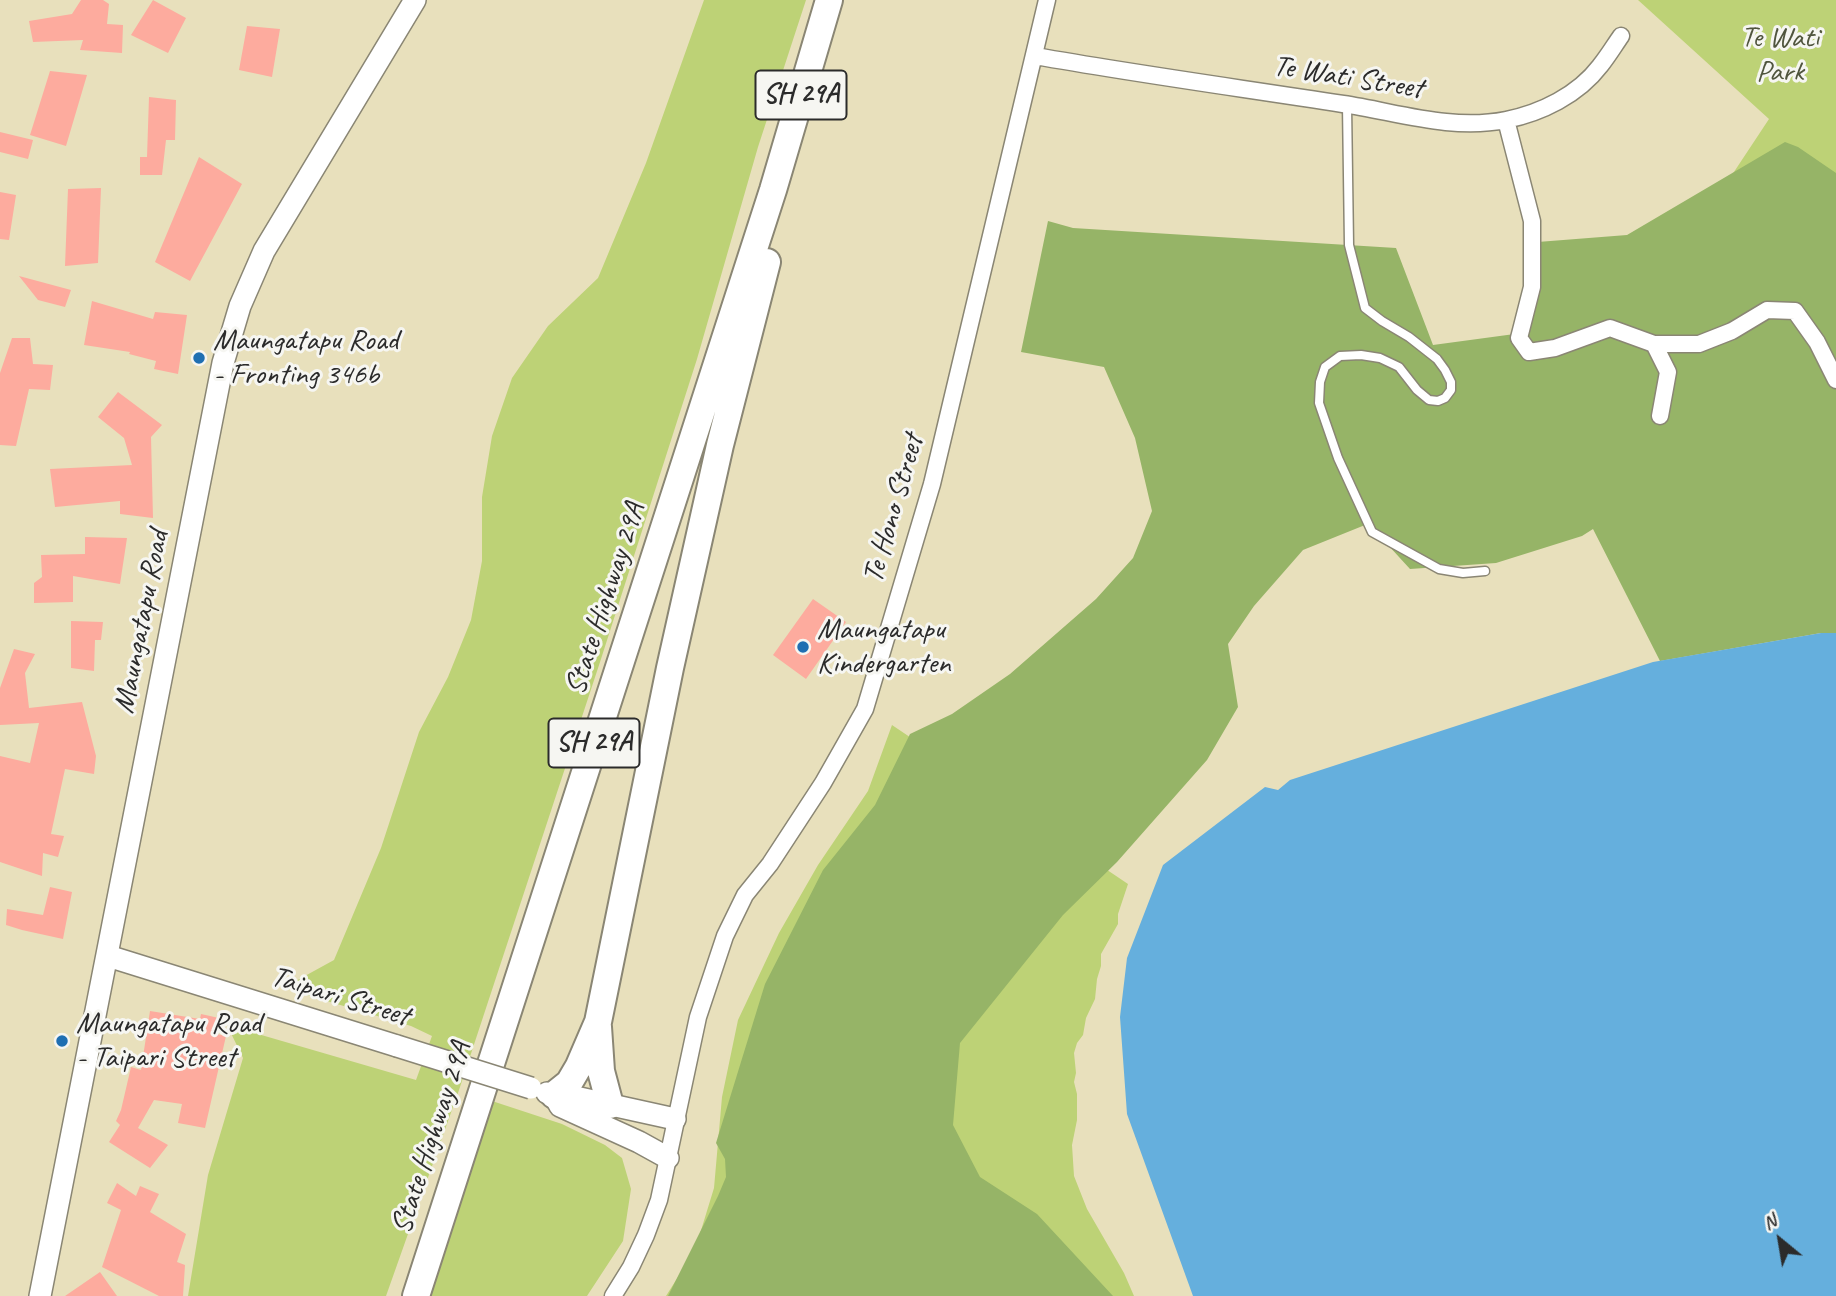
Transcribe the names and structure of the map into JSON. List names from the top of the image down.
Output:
{
  "streets": {
    "highway": ["SH 29A", "State Highway 29A"],
    "street": [
      "Te Wati Street",
      "Te Hono Street",
      "Maungatapu Road",
      "Taipari Street"
    ]
  },
  "crossings": [
    ["Te Wati Street", "Te Hono Street"],
    ["SH 29A", "State Highway 29A"],
    ["SH 29A", "Taipari Street"],
    ["Te Hono Street", "Taipari Street"],
    ["Maungatapu Road", "Taipari Street"]
  ],
  "parks": ["Te Wati Park"],
  "places": ["Maungatapu Road - Fronting 346b", "Maungatapu Kindergarten", "Maungatapu Road - Taipari Street"],
  "north": "top left"
}
